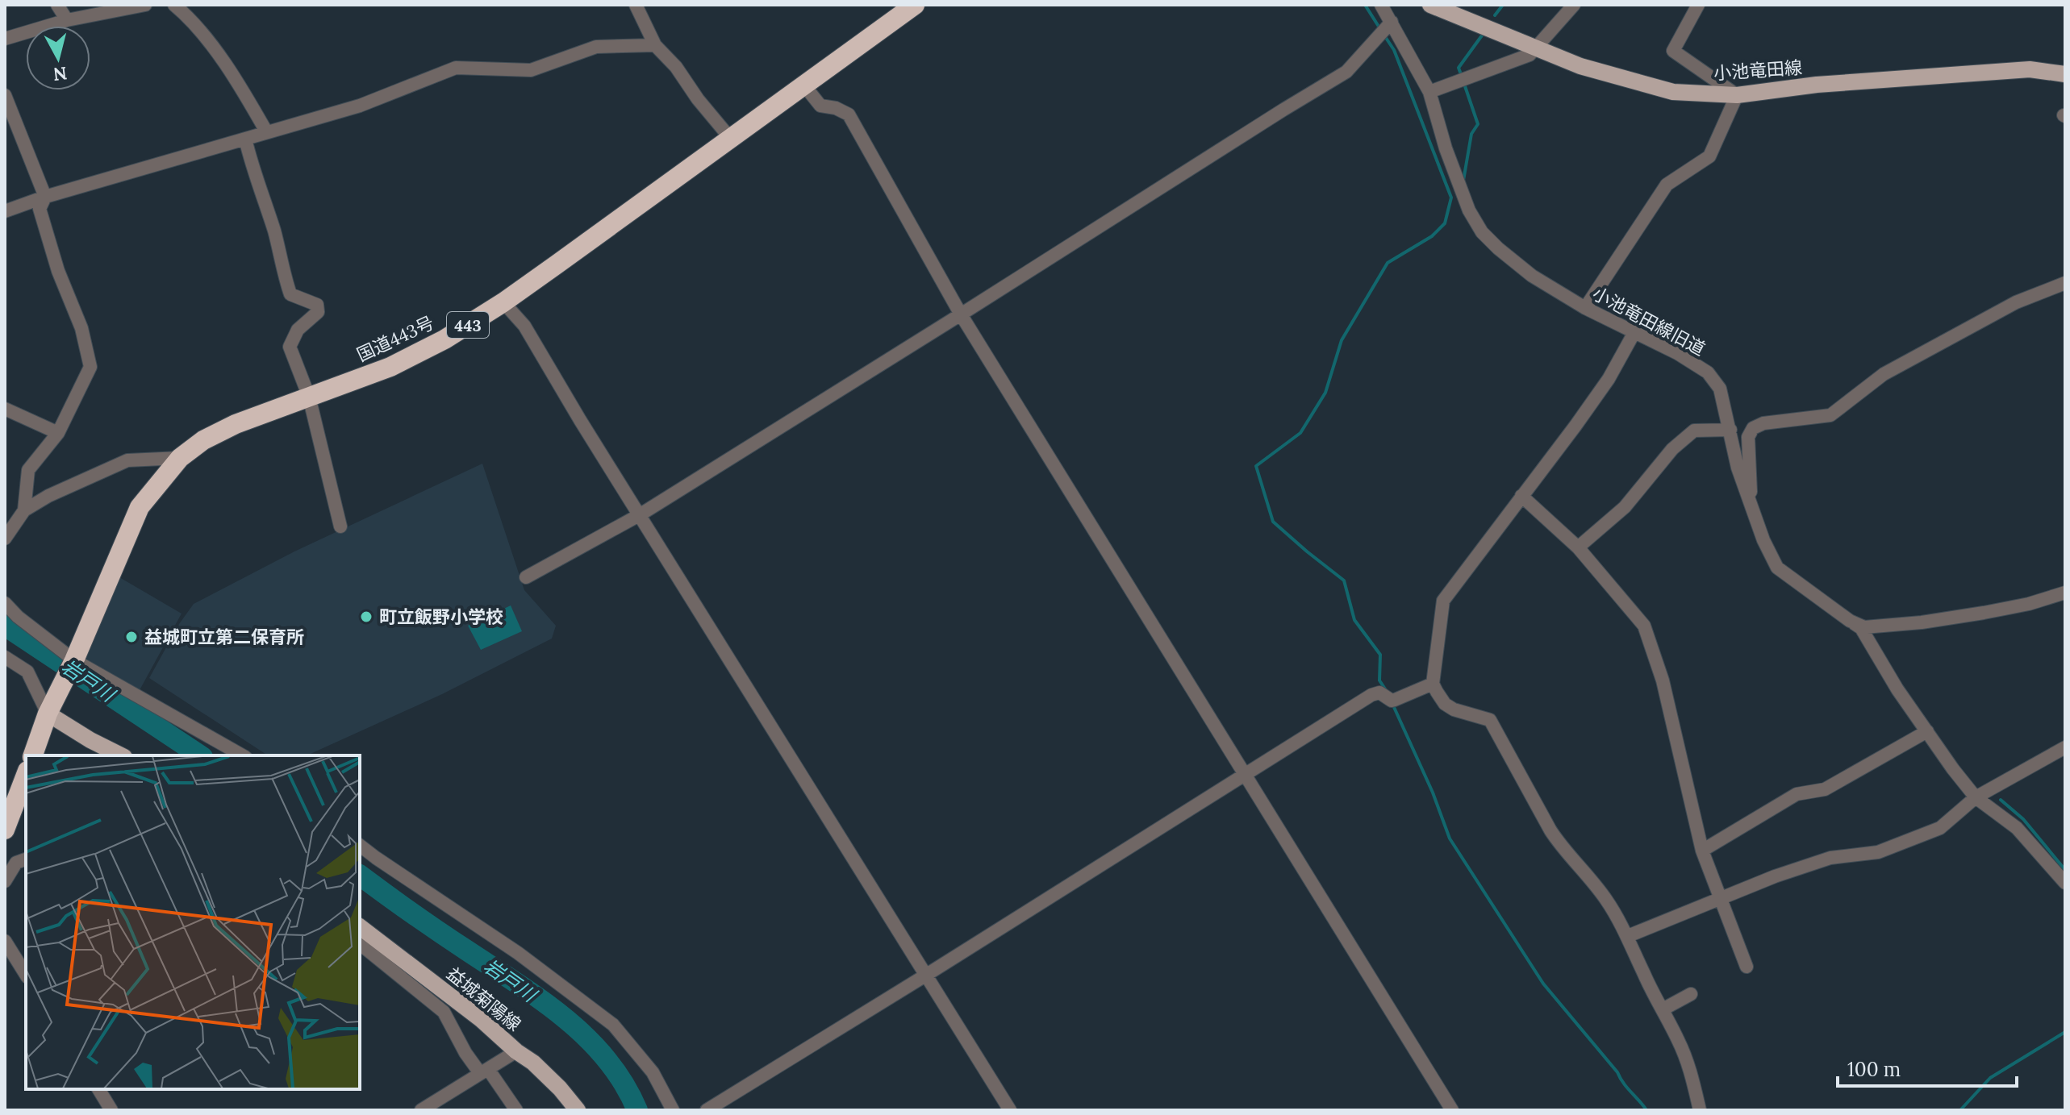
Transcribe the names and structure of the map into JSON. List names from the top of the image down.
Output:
{
  "streets": {
    "highway": ["443", "国道443号"],
    "main road": ["小池竜田線", "益城菊陽線"],
    "street": ["小池竜田線旧道"]
  },
  "water": ["岩戸川"],
  "places": ["町立飯野小学校", "益城町立第二保育所"],
  "scale_bar": "100 m",
  "north": "bottom"
}
